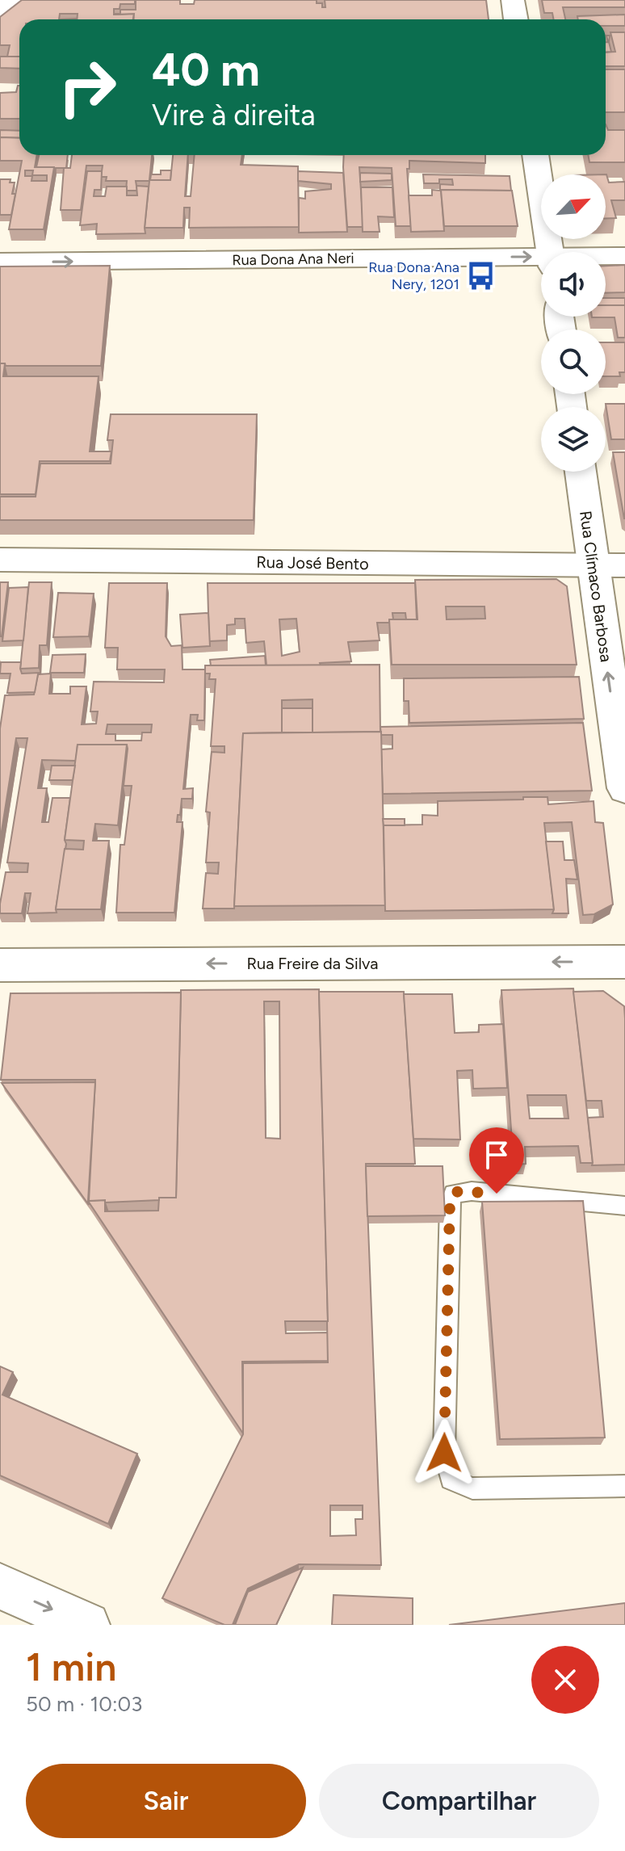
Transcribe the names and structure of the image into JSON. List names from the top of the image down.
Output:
{
  "streets": {
    "main road": ["Rua Clímaco Barbosa"],
    "street": ["Rua Dona Ana Neri", "Rua José Bento", "Rua Freire da Silva"]
  },
  "crossings": [
    ["Rua José Bento", "Rua Clímaco Barbosa"]
  ],
  "one_way": ["Rua Dona Ana Neri", "Rua Clímaco Barbosa", "Rua Freire da Silva"],
  "places": {
    "bus stop": ["Rua Dona Ana Nery, 1201"]
  },
  "north": "top right",
  "page": {
    "turn": ["40 m", "Vire à direita"],
    "heading": ["1 min", "50 m · 10:03"],
    "buttons": ["Sair", "Compartilhar"]
  }
}
